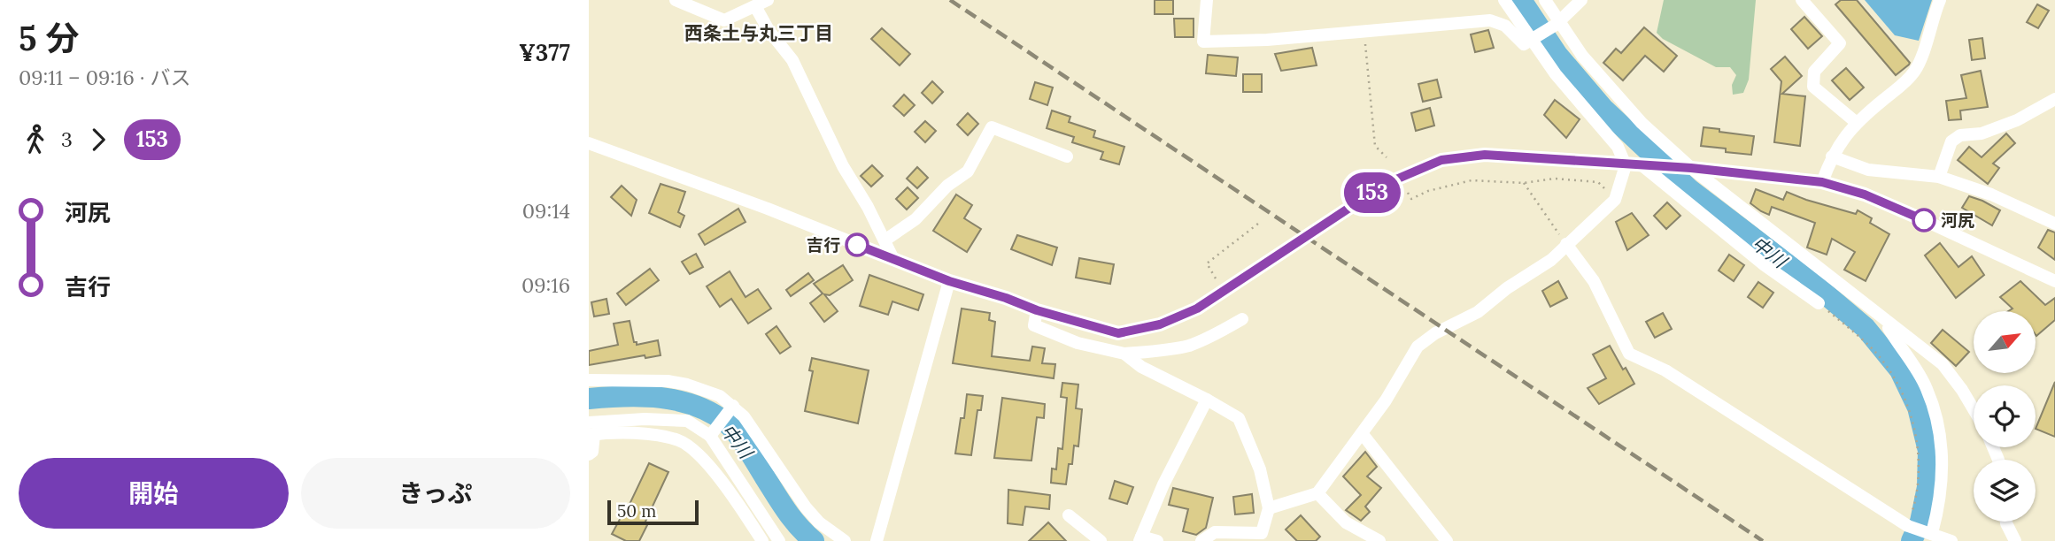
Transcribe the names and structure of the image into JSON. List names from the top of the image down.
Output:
{
  "districts": ["西条土与丸三丁目"],
  "water": ["中川"],
  "places": ["河尻", "吉行"],
  "lines": ["bus line 153"],
  "scale_bar": "50 m",
  "north": "top right",
  "page": {
    "heading": ["5 分", "09:11 – 09:16 · バス", "¥377"],
    "on_map": "153",
    "legs": ["3", "153"],
    "list": [
      {
        "name": "河尻",
        "value": "09:14"
      },
      {
        "name": "吉行",
        "value": "09:16"
      }
    ],
    "buttons": ["開始", "きっぷ"],
    "scale": "50 m"
  }
}
